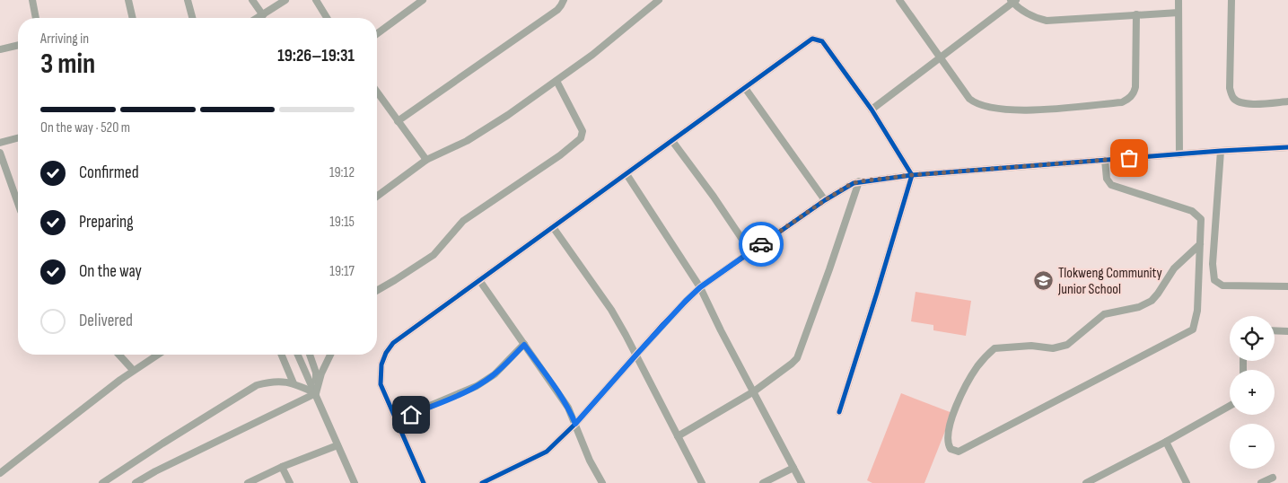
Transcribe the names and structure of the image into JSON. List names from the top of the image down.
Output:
{
  "places": {
    "school or university": ["Tlokweng Community Junior School"]
  },
  "page": {
    "heading": ["3 min", "Arriving in", "19:26–19:31"],
    "bar": "On the way · 520 m",
    "list": [
      ["Confirmed", "19:12"],
      ["Preparing", "19:15"],
      ["On the way", "19:17"],
      "Delivered"
    ],
    "map_buttons": ["+", "−"]
  }
}
